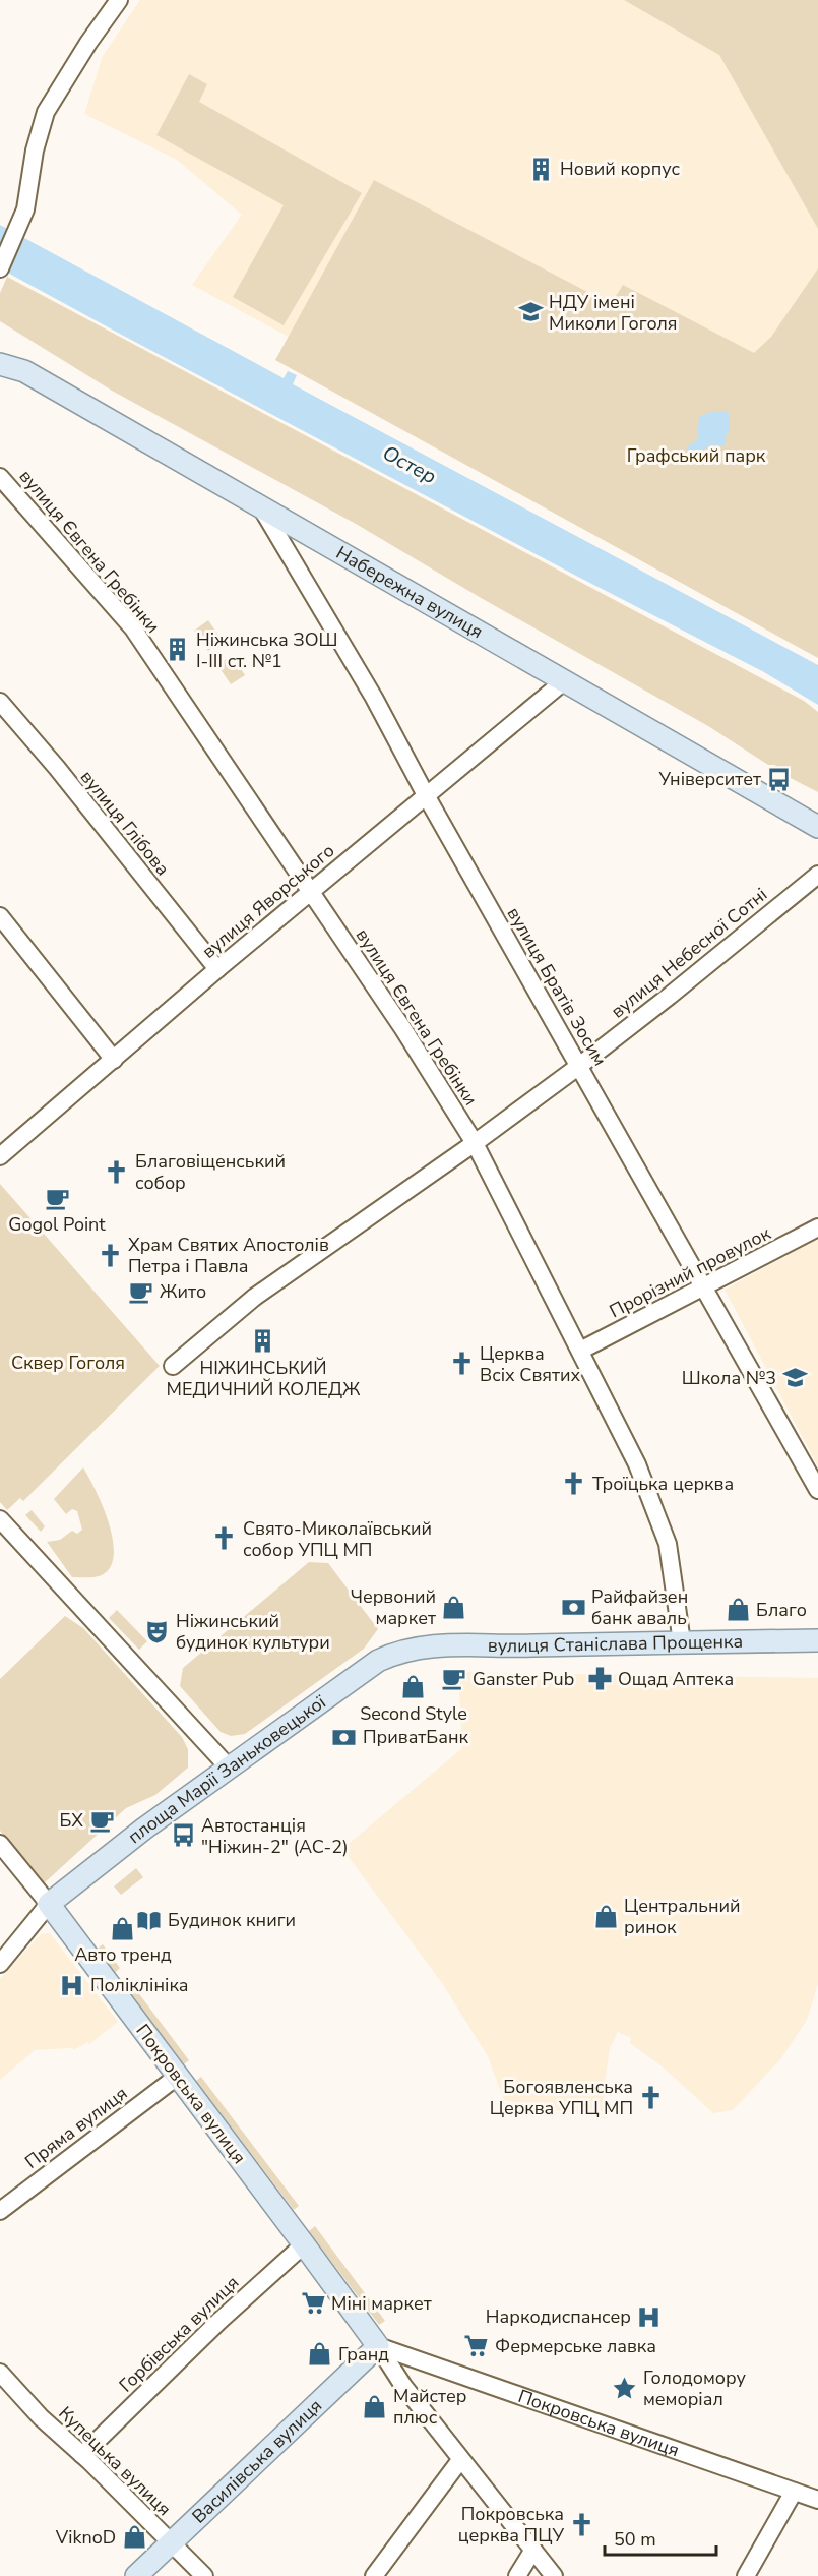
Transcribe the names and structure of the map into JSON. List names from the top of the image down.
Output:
{
  "streets": {
    "main road": [
      "Набережна вулиця",
      "вулиця Станіслава Прощенка",
      "площа Марії Заньковецької",
      "Покровська вулиця",
      "Василівська вулиця"
    ],
    "street": [
      "вулиця Євгена Гребінки",
      "вулиця Глібова",
      "вулиця Яворського",
      "вулиця Небесної Сотні",
      "вулиця Братів Зосим",
      "Прорізний провулок",
      "Пряма вулиця",
      "Горбівська вулиця",
      "Купецька вулиця"
    ]
  },
  "crossings": [
    ["вулиця Євгена Гребінки", "вулиця Яворського"],
    ["вулиця Євгена Гребінки", "вулиця Небесної Сотні"],
    ["вулиця Євгена Гребінки", "Прорізний провулок"],
    ["вулиця Євгена Гребінки", "вулиця Станіслава Прощенка"],
    ["Набережна вулиця", "вулиця Яворського"],
    ["Набережна вулиця", "вулиця Братів Зосим"],
    ["вулиця Глібова", "вулиця Яворського"],
    ["вулиця Яворського", "вулиця Братів Зосим"],
    ["вулиця Небесної Сотні", "вулиця Братів Зосим"],
    ["вулиця Братів Зосим", "Прорізний провулок"],
    ["вулиця Станіслава Прощенка", "площа Марії Заньковецької"],
    ["площа Марії Заньковецької", "Покровська вулиця"],
    ["Покровська вулиця", "Пряма вулиця"],
    ["Покровська вулиця", "Горбівська вулиця"],
    ["Покровська вулиця", "Василівська вулиця"],
    ["Горбівська вулиця", "Купецька вулиця"],
    ["Купецька вулиця", "Василівська вулиця"]
  ],
  "water": ["Остер"],
  "parks": ["Графський парк", "Сквер Гоголя"],
  "places": {
    "building": ["Новий корпус", "Ніжинська ЗОШ І-ІІІ ст. №1", "НІЖИНСЬКИЙ МЕДИЧНИЙ КОЛЕДЖ"],
    "school or university": ["НДУ імені Миколи Гоголя", "Школа №3"],
    "bus stop": ["Університет", "Автостанція \"Ніжин-2\" (АС-2)"],
    "church": [
      "Благовіщенський собор",
      "Храм Святих Апостолів Петра і Павла",
      "Церква Всіх Святих",
      "Троїцька церква",
      "Свято-Миколаївський собор УПЦ МП",
      "Богоявленська Церква УПЦ МП",
      "Покровська церква ПЦУ"
    ],
    "cafe": [
      "Gogol Point",
      "Жито",
      "Ganster Pub",
      "БХ"
    ],
    "shop": [
      "Червоний маркет",
      "Благо",
      "Second Style",
      "Центральний ринок",
      "Авто тренд",
      "Гранд",
      "Майстер плюс",
      "ViknoD"
    ],
    "bank": ["Райфайзен банк аваль", "ПриватБанк"],
    "theatre": ["Ніжинський будинок культури"],
    "pharmacy": ["Ощад Аптека"],
    "library": ["Будинок книги"],
    "hospital": ["Поліклініка", "Наркодиспансер"],
    "supermarket": ["Міні маркет", "Фермерське лавка"],
    "place": ["Голодомору меморіал"]
  },
  "scale_bar": "50 m"
}
